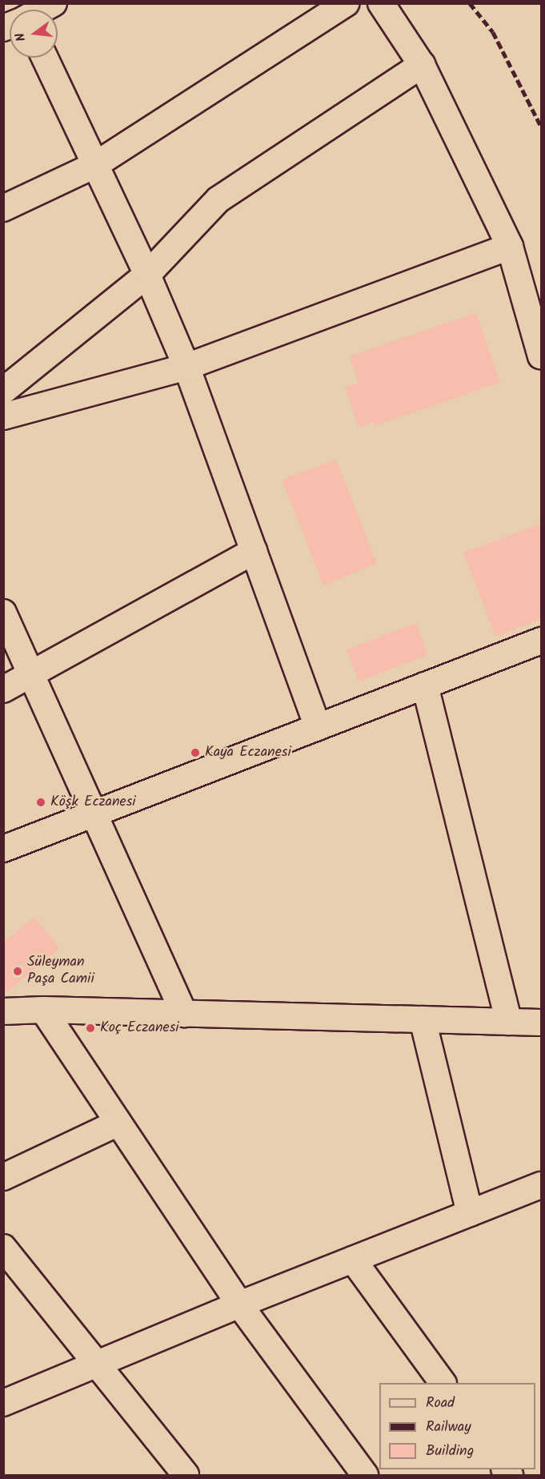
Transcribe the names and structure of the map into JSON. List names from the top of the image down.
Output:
{
  "places": [
    "Kaya Eczanesi",
    "Köşk Eczanesi",
    "Süleyman Paşa Camii",
    "Koç Eczanesi"
  ],
  "legend": ["Road", "Railway", "Building"],
  "north": "left"
}
